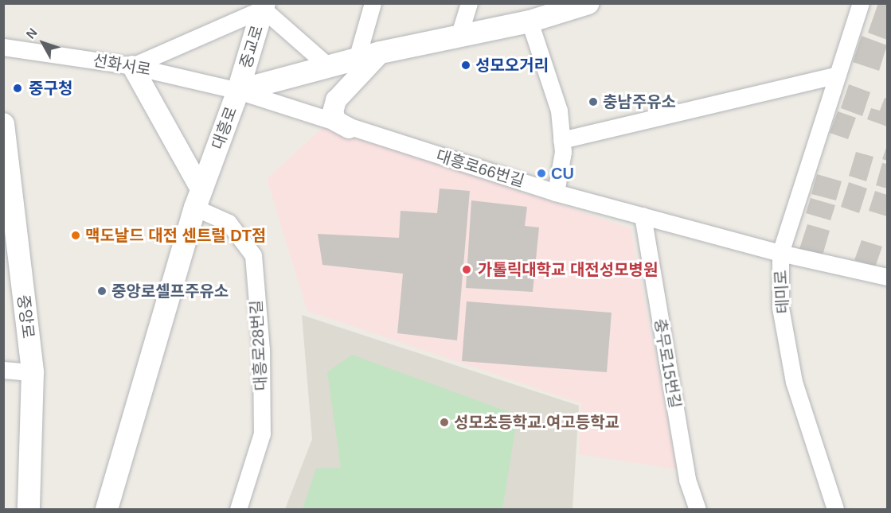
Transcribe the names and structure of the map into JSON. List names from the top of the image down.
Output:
{
  "streets": {
    "main road": ["중교로", "대흥로", "중앙로"],
    "street": [
      "선화서로",
      "대흥로66번길",
      "테미로",
      "대흥로28번길",
      "충무로15번길"
    ]
  },
  "crossings": [
    ["중교로", "선화서로"],
    ["중교로", "대흥로"],
    ["중교로", "대흥로66번길"],
    ["선화서로", "대흥로"],
    ["선화서로", "대흥로66번길"],
    ["대흥로", "대흥로66번길"],
    ["대흥로", "대흥로28번길"],
    ["대흥로66번길", "테미로"],
    ["대흥로66번길", "충무로15번길"]
  ],
  "places": [
    "성모오거리",
    "중구청",
    "충남주유소",
    "CU",
    "맥도날드 대전 센트럴 DT점",
    "가톨릭대학교 대전성모병원",
    "중앙로셀프주유소",
    "성모초등학교.여고등학교"
  ],
  "north": "top left"
}
